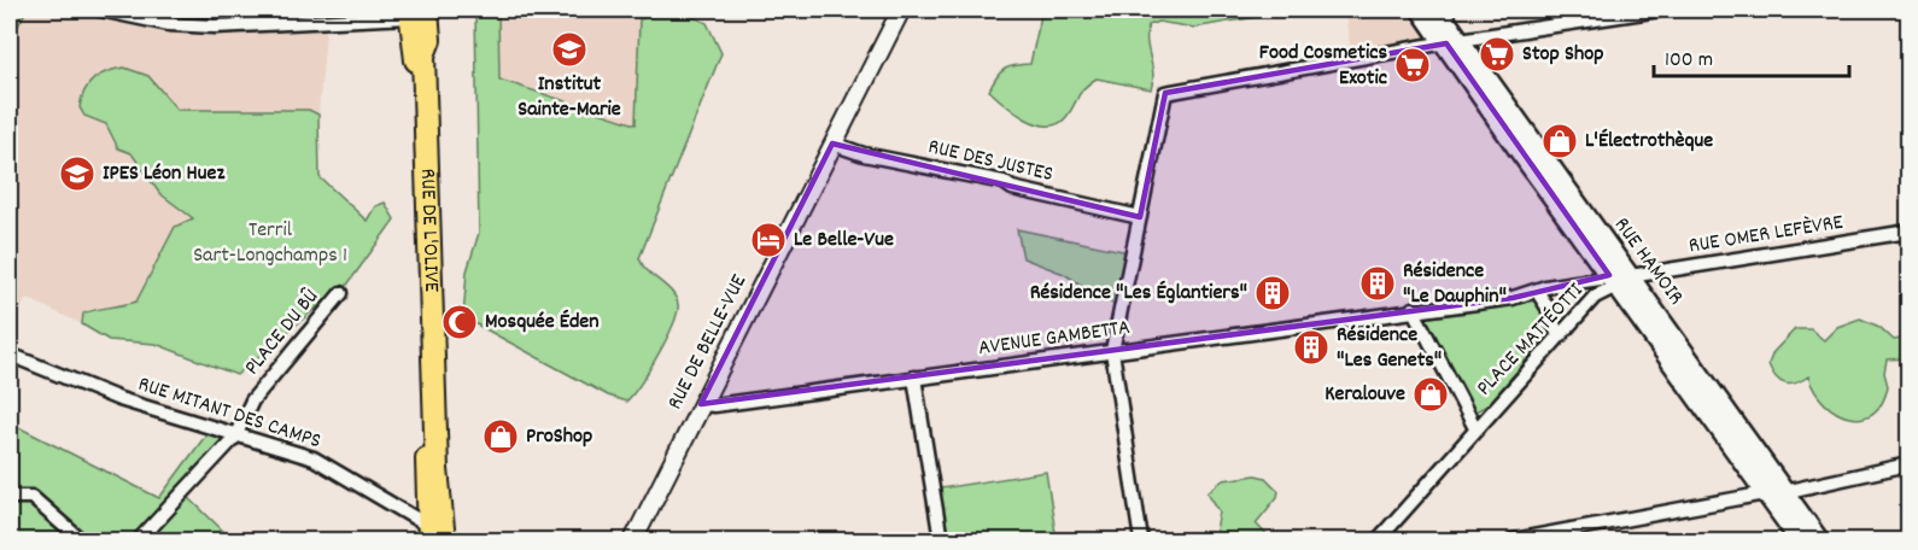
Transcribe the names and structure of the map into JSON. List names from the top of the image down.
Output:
{
  "streets": {
    "main road": ["RUE DE L'OLIVE", "RUE HAMOIR"],
    "street": [
      "RUE DES JUSTES",
      "RUE OMER LEFÈVRE",
      "PLACE DU BÛ",
      "AVENUE GAMBETTA",
      "PLACE MATTÉOTTI",
      "RUE DE BELLE-VUE",
      "RUE MITANT DES CAMPS"
    ]
  },
  "crossings": [
    ["RUE DES JUSTES", "RUE DE BELLE-VUE"],
    ["RUE DE L'OLIVE", "RUE MITANT DES CAMPS"],
    ["RUE OMER LEFÈVRE", "RUE HAMOIR"],
    ["RUE OMER LEFÈVRE", "PLACE MATTÉOTTI"],
    ["RUE HAMOIR", "PLACE MATTÉOTTI"],
    ["PLACE DU BÛ", "RUE MITANT DES CAMPS"],
    ["AVENUE GAMBETTA", "PLACE MATTÉOTTI"],
    ["AVENUE GAMBETTA", "RUE DE BELLE-VUE"]
  ],
  "parks": ["Terril Sart-Longchamps 1"],
  "places": {
    "school or university": ["Institut Sainte-Marie", "IPES Léon Huez"],
    "supermarket": ["Stop Shop", "Food Cosmetics Exotic"],
    "shop": ["L'Électrothèque", "Keralouve", "ProShop"],
    "hotel": ["Le Belle-Vue"],
    "building": ["Résidence \"Le Dauphin\"", "Résidence \"Les Églantiers\"", "Résidence \"Les Genets\""],
    "mosque": ["Mosquée Éden"]
  },
  "scale_bar": "100 m"
}
